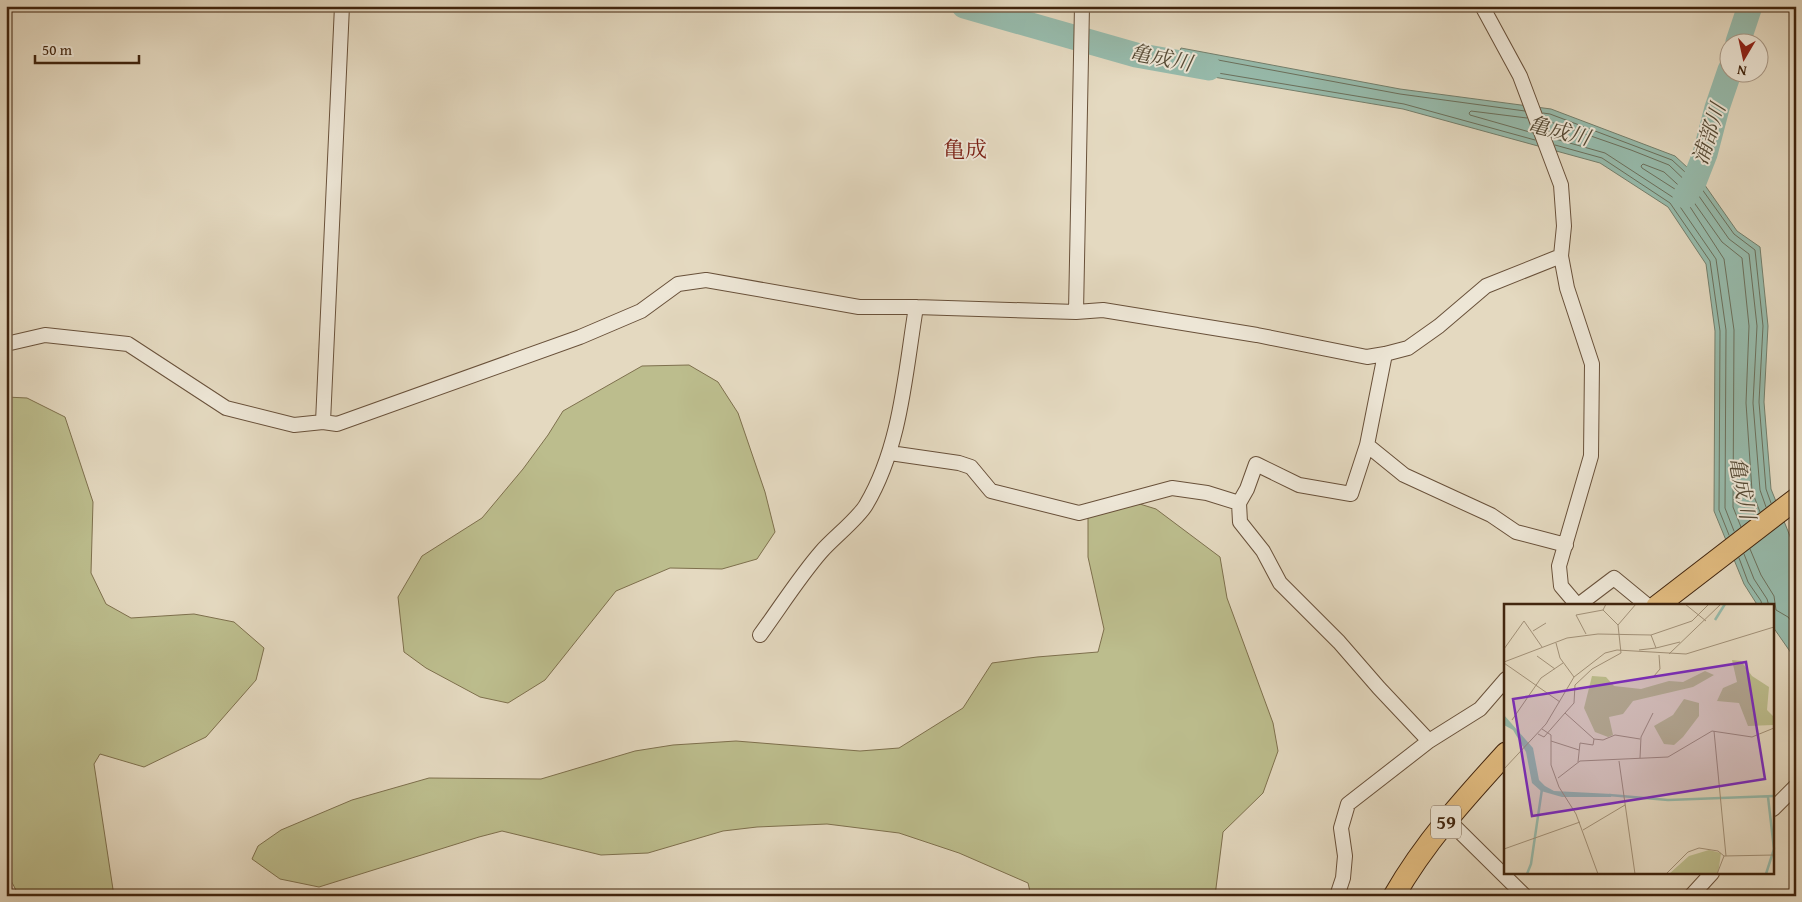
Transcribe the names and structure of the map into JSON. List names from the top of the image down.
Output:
{
  "streets": {
    "main road": ["59"]
  },
  "districts": ["亀成"],
  "water": ["亀成川", "浦部川"],
  "scale_bar": "50 m",
  "north": "bottom"
}
